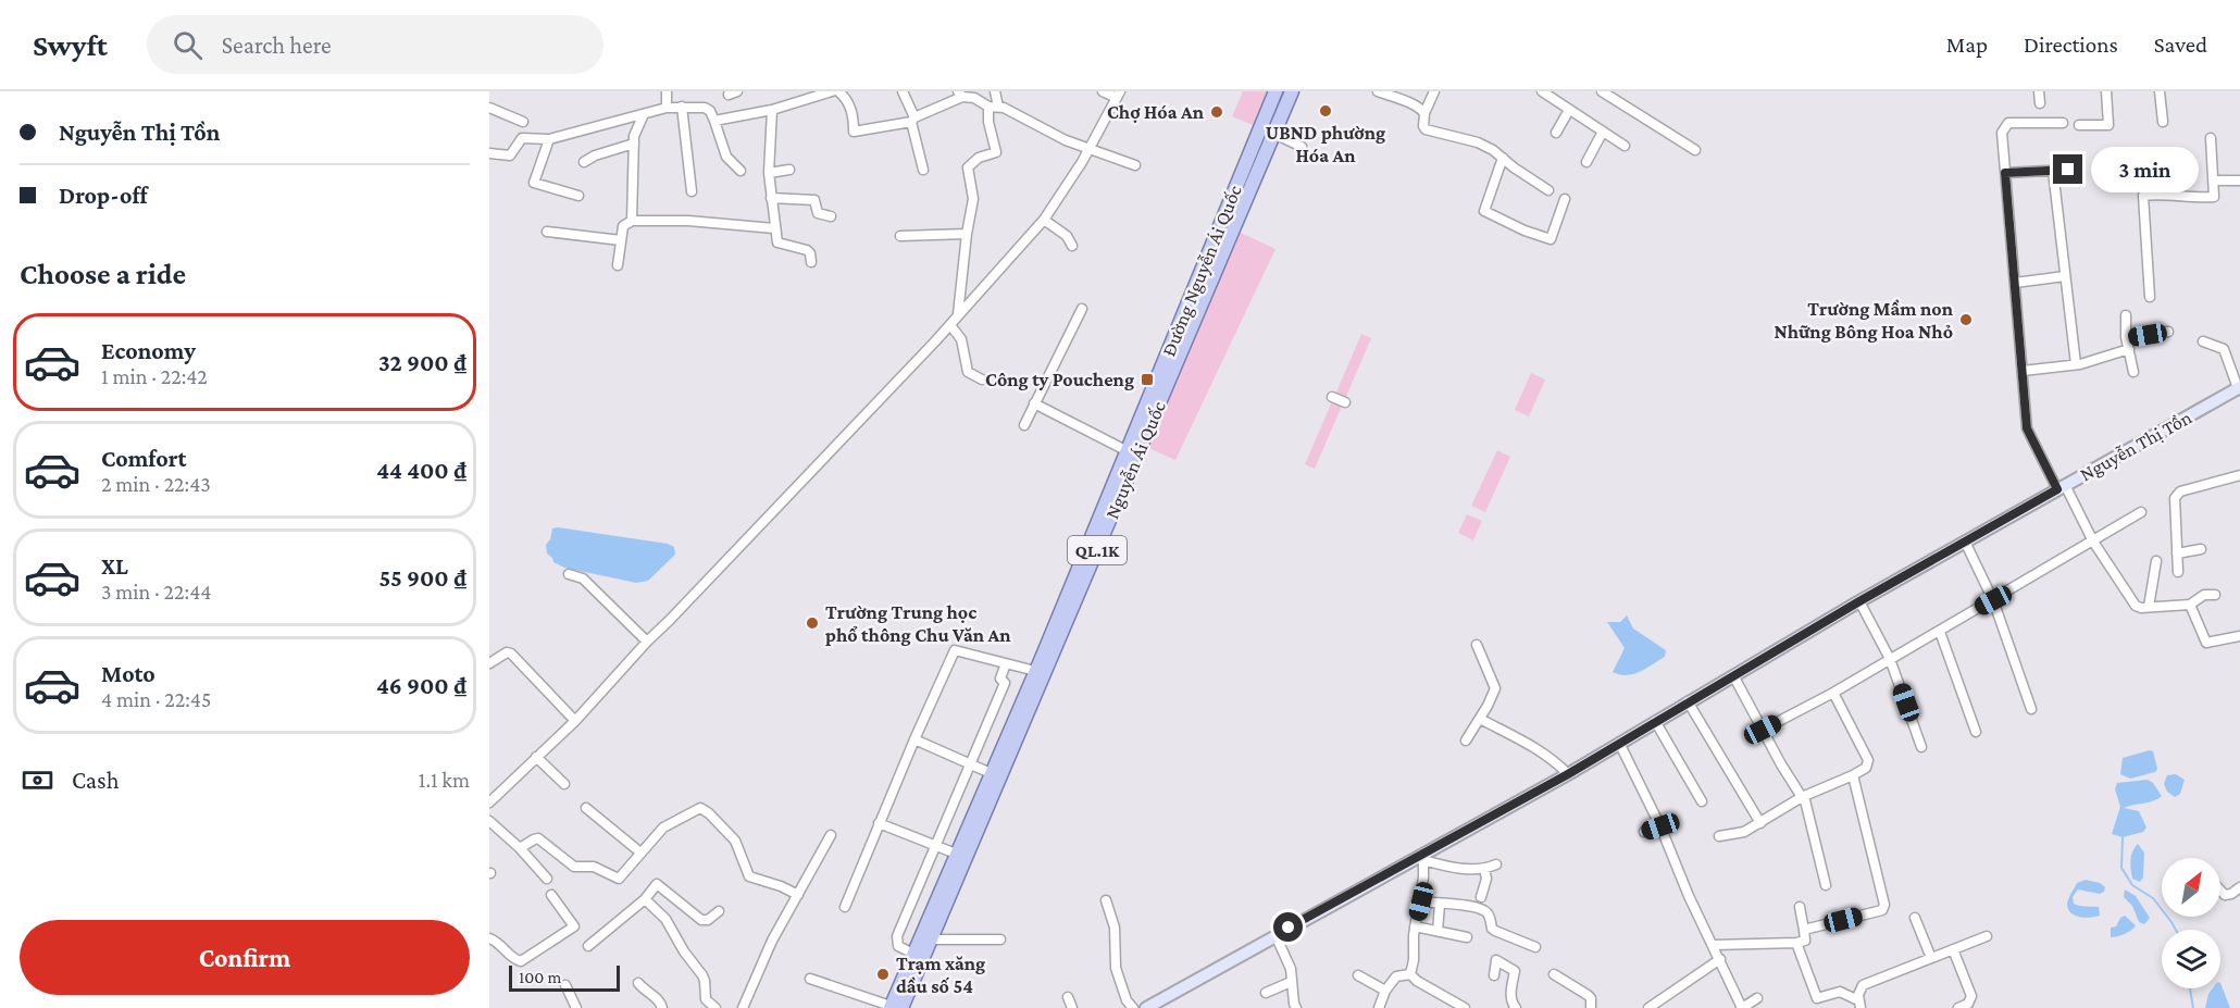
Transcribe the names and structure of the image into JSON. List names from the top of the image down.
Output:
{
  "streets": {
    "main road": ["Đường Nguyễn Ái Quốc", "Nguyễn Ái Quốc", "QL.1K"],
    "street": ["Nguyễn Thị Tồn"]
  },
  "crossings": [
    ["Đường Nguyễn Ái Quốc", "Nguyễn Ái Quốc"]
  ],
  "places": {
    "other": [
      "UBND phường Hóa An",
      "Chợ Hóa An",
      "Trường Mầm non Những Bông Hoa Nhỏ",
      "Trường Trung học phổ thông Chu Văn An",
      "Trạm xăng dầu số 54"
    ],
    "transit": ["Công ty Poucheng"]
  },
  "scale_bar": "100 m",
  "north": "top right",
  "page": {
    "header": "Swyft",
    "search": "Search here",
    "nav": ["Map", "Directions", "Saved"],
    "banner": ["Nguyễn Thị Tồn", "Drop-off"],
    "bubble": "3 min",
    "heading": "Choose a ride",
    "list": [
      {
        "name": "Economy",
        "note": "1 min · 22:42",
        "value": "32 900 ₫"
      },
      {
        "name": "Comfort",
        "note": "2 min · 22:43",
        "value": "44 400 ₫"
      },
      {
        "name": "XL",
        "note": "3 min · 22:44",
        "value": "55 900 ₫"
      },
      {
        "name": "Moto",
        "note": "4 min · 22:45",
        "value": "46 900 ₫"
      }
    ],
    "pay": ["Cash", "1.1 km"],
    "buttons": "Confirm",
    "scale": "100 m"
  }
}
